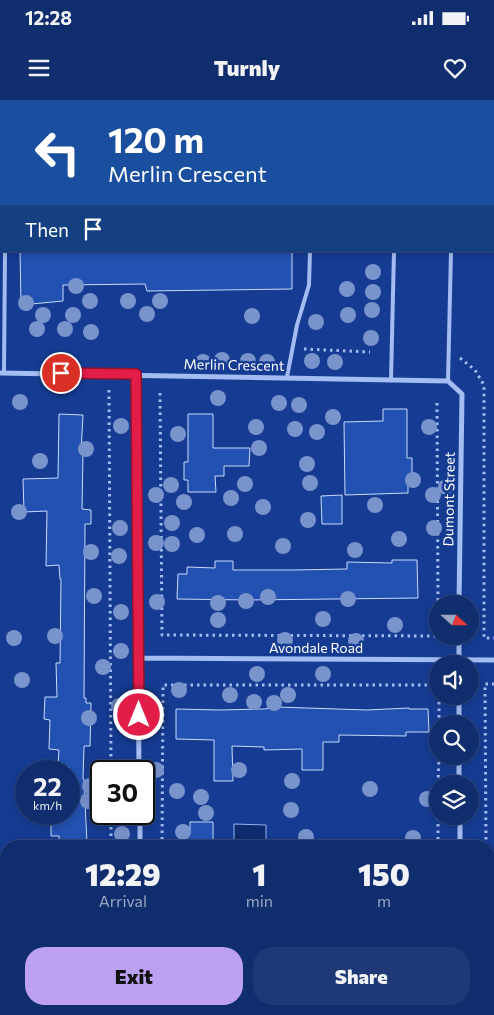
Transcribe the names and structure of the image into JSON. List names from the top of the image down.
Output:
{
  "streets": {
    "street": ["Merlin Crescent", "Dumont Street", "Avondale Road"]
  },
  "crossings": [
    ["Merlin Crescent", "Dumont Street"]
  ],
  "north": "right",
  "page": {
    "status": "12:28",
    "header": "Turnly",
    "turn": ["120 m", "Merlin Crescent"],
    "then": "Then",
    "speed": "22 km/h",
    "limit": "30",
    "eta": [
      "12:29",
      "Arrival",
      "1",
      "min",
      "150",
      "m"
    ],
    "buttons": ["Exit", "Share"]
  }
}
